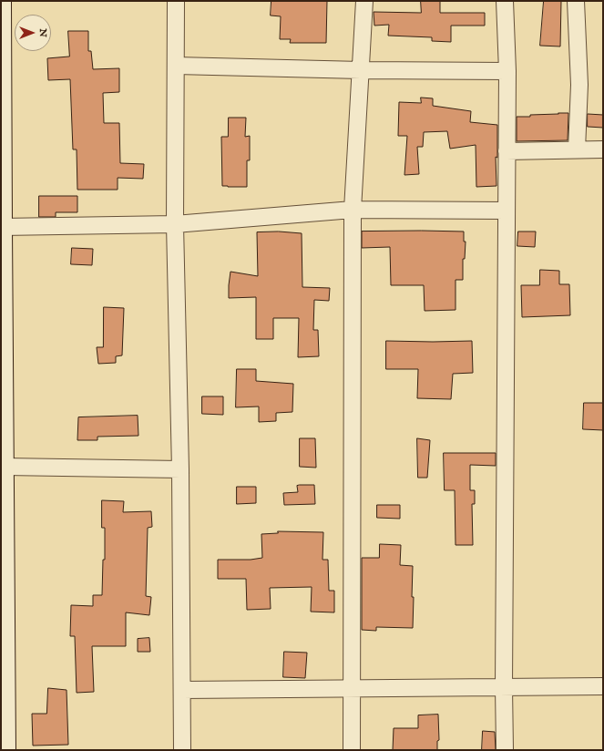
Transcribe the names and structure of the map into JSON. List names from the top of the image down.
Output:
{
  "north": "right"
}
